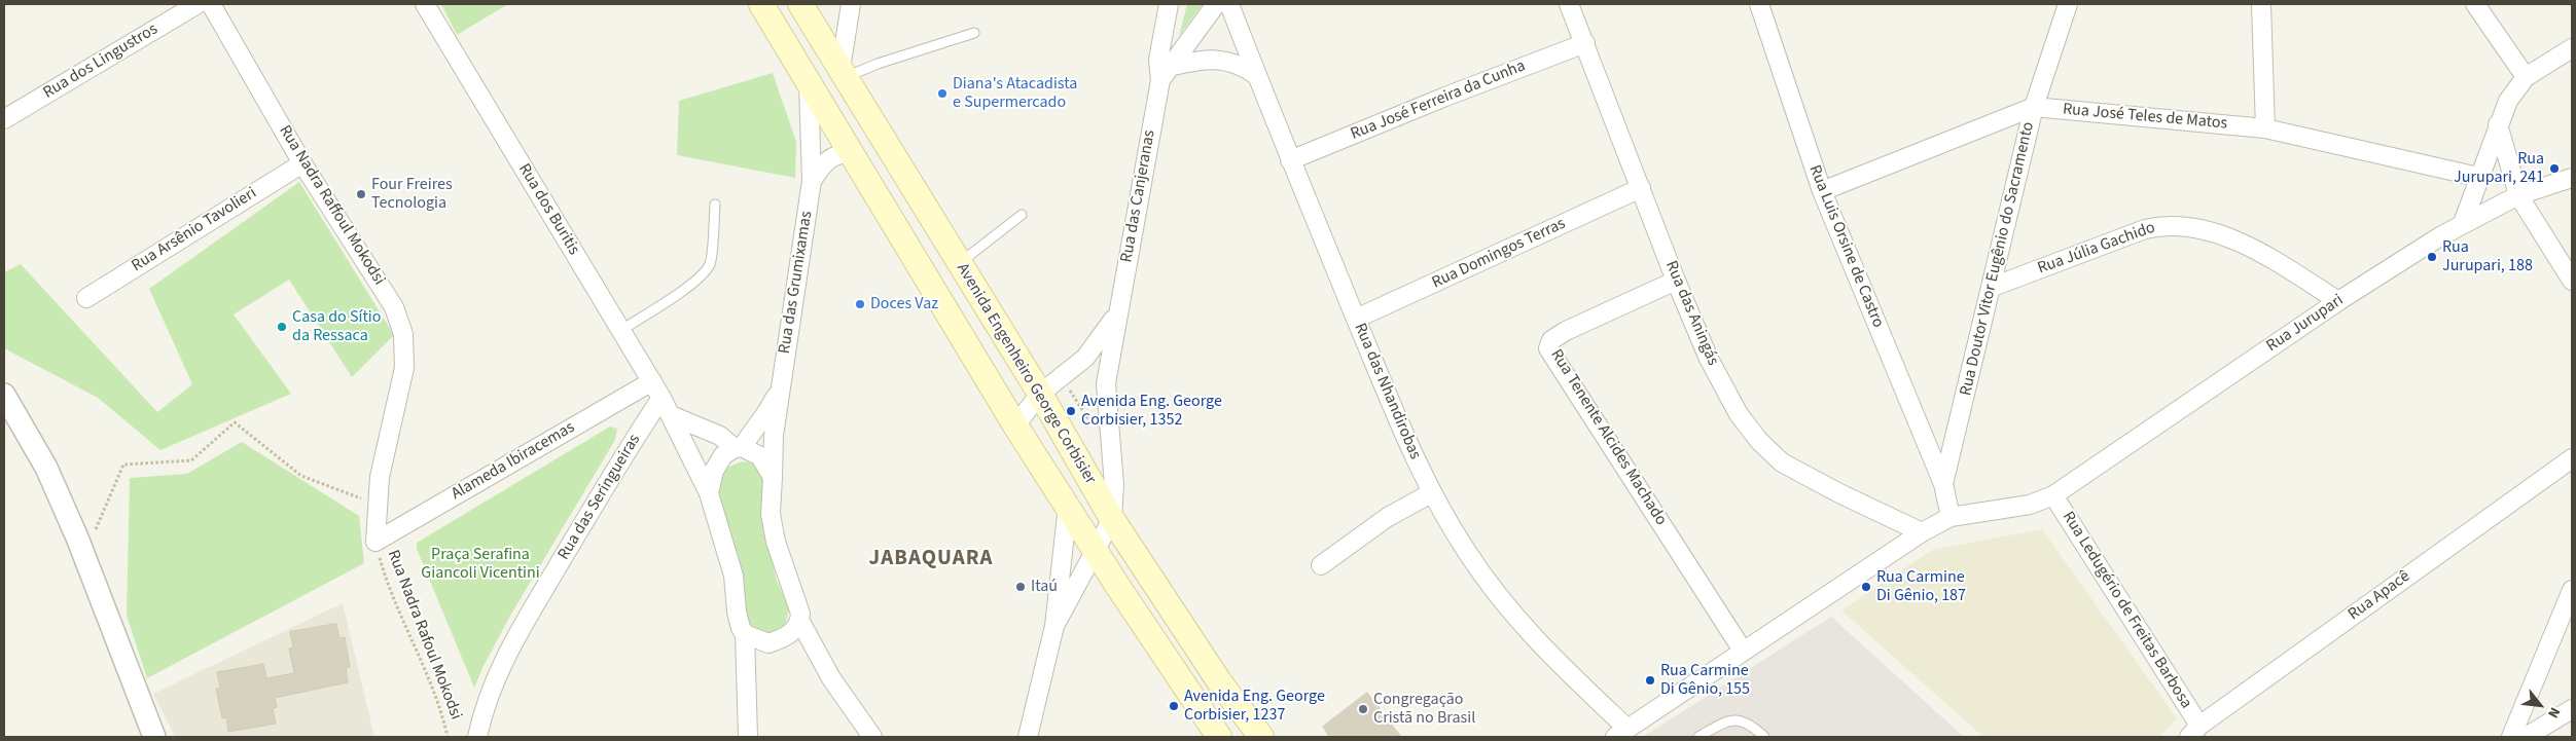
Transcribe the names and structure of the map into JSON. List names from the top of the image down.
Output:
{
  "streets": {
    "main road": ["Avenida Engenheiro George Corbisier"],
    "street": [
      "Rua dos Lingustros",
      "Rua José Ferreira da Cunha",
      "Rua José Teles de Matos",
      "Rua das Canjeranas",
      "Rua Nadra Raffoul Mokodsi",
      "Rua dos Buritis",
      "Rua Arsênio Tavolieri",
      "Rua Luis Orsine de Castro",
      "Rua Júlia Gachido",
      "Rua Domingos Terras",
      "Rua Doutor Vitor Eugênio do Sacramento",
      "Rua das Grumixamas",
      "Rua das Aningás",
      "Rua Jurupari",
      "Rua das Nhandirobas",
      "Rua Tenente Alcides Machado",
      "Alameda Ibiracemas",
      "Rua das Seringueiras",
      "Rua Apacê",
      "Rua Ledugério de Freitas Barbosa"
    ],
    "path": ["Rua Nadra Rafoul Mokodsi"]
  },
  "crossings": [
    ["Rua José Ferreira da Cunha", "Rua das Aningás"],
    ["Rua José Ferreira da Cunha", "Rua das Nhandirobas"],
    ["Rua José Teles de Matos", "Rua Luis Orsine de Castro"],
    ["Rua José Teles de Matos", "Rua Doutor Vitor Eugênio do Sacramento"],
    ["Rua das Canjeranas", "Avenida Engenheiro George Corbisier"],
    ["Rua Nadra Raffoul Mokodsi", "Rua Arsênio Tavolieri"],
    ["Rua Nadra Raffoul Mokodsi", "Alameda Ibiracemas"],
    ["Rua Nadra Raffoul Mokodsi", "Rua Nadra Rafoul Mokodsi"],
    ["Rua dos Buritis", "Rua das Grumixamas"],
    ["Rua dos Buritis", "Alameda Ibiracemas"],
    ["Rua dos Buritis", "Rua das Seringueiras"],
    ["Rua Luis Orsine de Castro", "Rua Doutor Vitor Eugênio do Sacramento"],
    ["Rua Júlia Gachido", "Rua Doutor Vitor Eugênio do Sacramento"],
    ["Rua Júlia Gachido", "Rua Jurupari"],
    ["Rua Domingos Terras", "Rua das Aningás"],
    ["Rua Domingos Terras", "Rua das Nhandirobas"],
    ["Rua Doutor Vitor Eugênio do Sacramento", "Rua Jurupari"],
    ["Rua das Grumixamas", "Avenida Engenheiro George Corbisier"],
    ["Rua das Aningás", "Rua Jurupari"],
    ["Rua das Aningás", "Rua Tenente Alcides Machado"],
    ["Rua Jurupari", "Rua das Nhandirobas"],
    ["Rua Jurupari", "Rua Tenente Alcides Machado"],
    ["Rua Jurupari", "Rua Ledugério de Freitas Barbosa"],
    ["Alameda Ibiracemas", "Rua Nadra Rafoul Mokodsi"],
    ["Rua Apacê", "Rua Ledugério de Freitas Barbosa"]
  ],
  "districts": ["JABAQUARA"],
  "parks": ["Praça Serafina Giancoli Vicentini"],
  "places": [
    "Diana's Atacadista e Supermercado",
    "Rua Jurupari, 241",
    "Four Freires Tecnologia",
    "Rua Jurupari, 188",
    "Doces Vaz",
    "Casa do Sítio da Ressaca",
    "Avenida Eng. George Corbisier, 1352",
    "Itaú",
    "Rua Carmine Di Gênio, 187",
    "Rua Carmine Di Gênio, 155",
    "Avenida Eng. George Corbisier, 1237",
    "Congregação Cristã no Brasil"
  ],
  "north": "bottom right"
}
